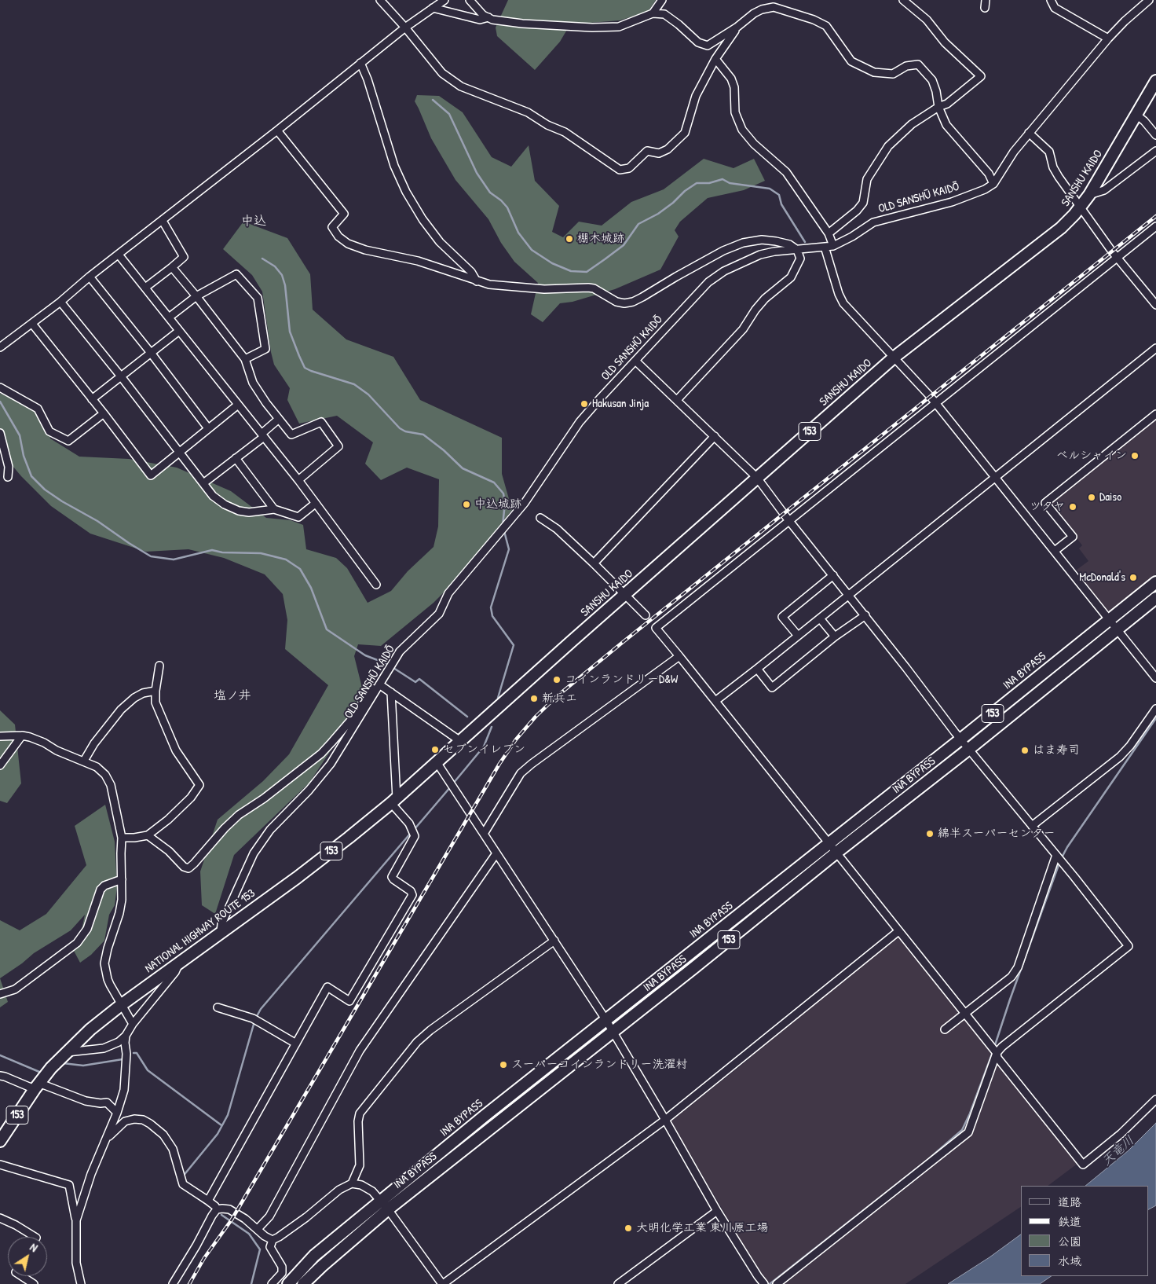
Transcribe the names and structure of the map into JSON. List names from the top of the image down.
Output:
{
  "streets": {
    "highway": [
      "SANSHU KAIDO",
      "153",
      "INA BYPASS",
      "NATIONAL HIGHWAY ROUTE 153"
    ],
    "street": ["OLD SANSHŪ KAIDŌ"]
  },
  "crossings": [
    ["SANSHU KAIDO", "NATIONAL HIGHWAY ROUTE 153"],
    ["OLD SANSHŪ KAIDŌ", "NATIONAL HIGHWAY ROUTE 153"]
  ],
  "districts": ["中込", "塩ノ井"],
  "water": ["天竜川"],
  "places": [
    "棚木城跡",
    "Hakusan Jinja",
    "ベルシャイン",
    "Daiso",
    "中込城跡",
    "ツタヤ",
    "McDonald's",
    "コインランドリーD&W",
    "新兵エ",
    "セブンイレブン",
    "はま寿司",
    "綿半スーパーセンター",
    "スーパーコインランドリー洗濯村",
    "大明化学工業 東川原工場"
  ],
  "legend": [
    "道路",
    "鉄道",
    "公園",
    "水域"
  ],
  "north": "top right"
}
